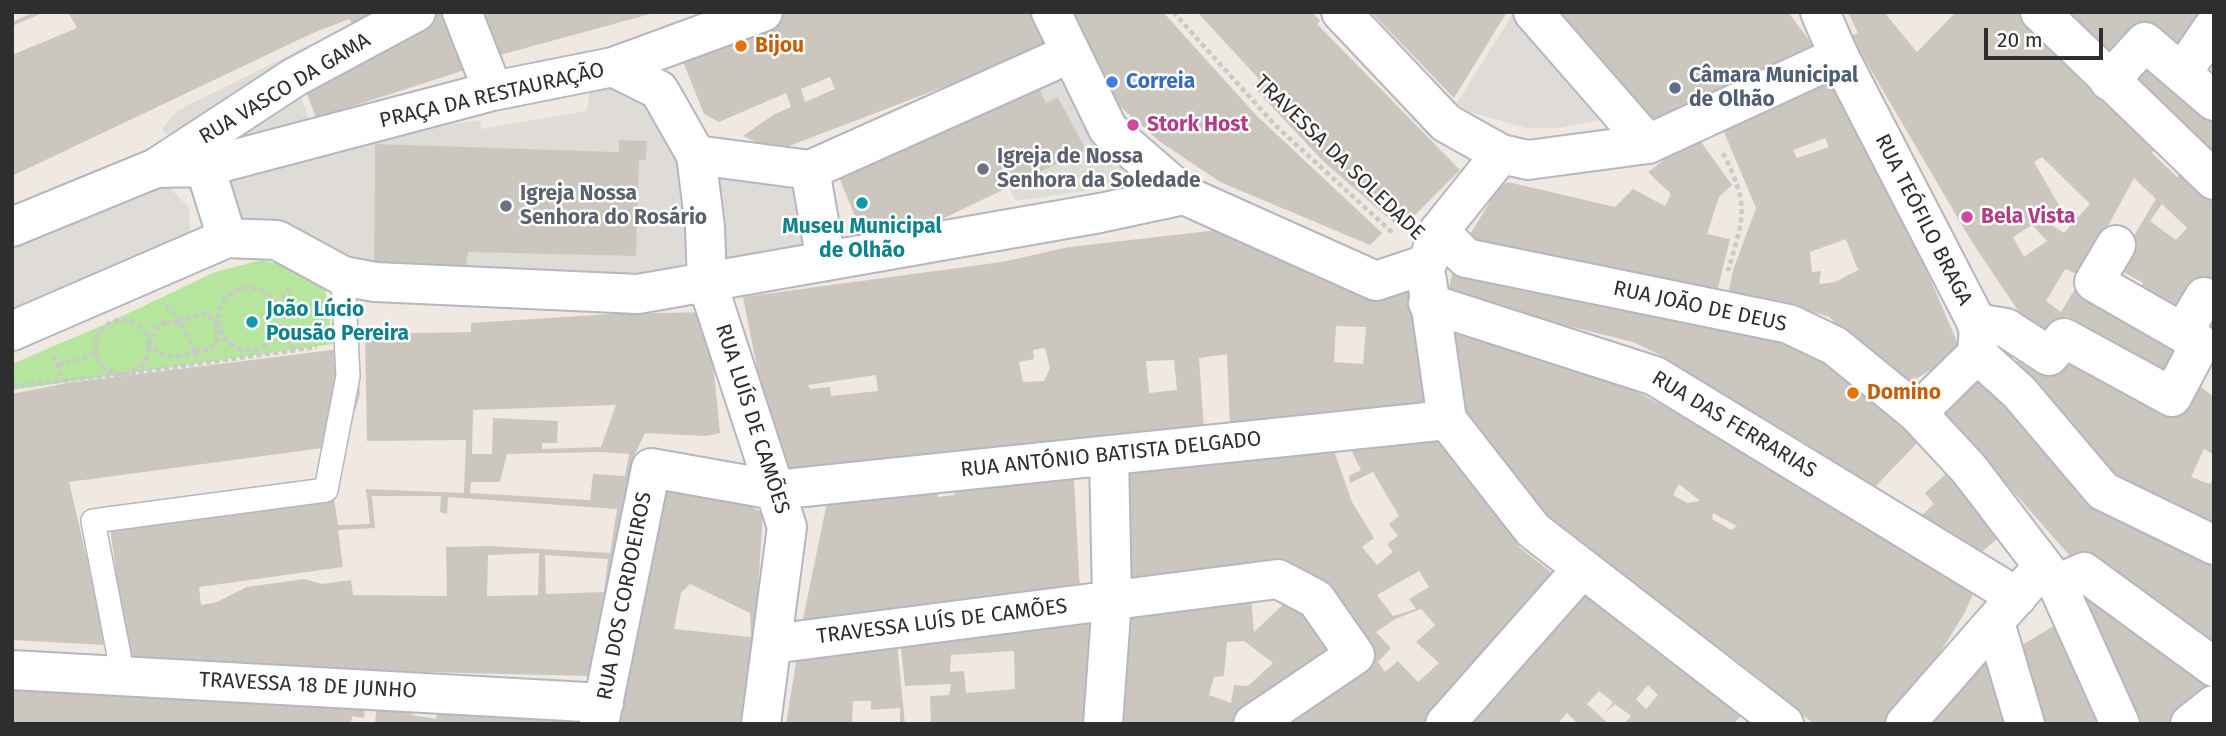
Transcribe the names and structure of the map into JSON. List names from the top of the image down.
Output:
{
  "streets": {
    "street": [
      "RUA VASCO DA GAMA",
      "PRAÇA DA RESTAURAÇÃO",
      "RUA TEÓFILO BRAGA",
      "RUA JOÃO DE DEUS",
      "RUA LUÍS DE CAMÕES",
      "RUA DAS FERRARIAS",
      "RUA ANTÓNIO BATISTA DELGADO",
      "RUA DOS CORDOEIROS",
      "TRAVESSA LUÍS DE CAMÕES",
      "TRAVESSA 18 DE JUNHO"
    ],
    "path": ["TRAVESSA DA SOLEDADE"]
  },
  "crossings": [
    ["RUA VASCO DA GAMA", "PRAÇA DA RESTAURAÇÃO"],
    ["PRAÇA DA RESTAURAÇÃO", "RUA LUÍS DE CAMÕES"],
    ["TRAVESSA DA SOLEDADE", "RUA JOÃO DE DEUS"],
    ["RUA LUÍS DE CAMÕES", "RUA ANTÓNIO BATISTA DELGADO"],
    ["RUA LUÍS DE CAMÕES", "RUA DOS CORDOEIROS"],
    ["RUA LUÍS DE CAMÕES", "TRAVESSA LUÍS DE CAMÕES"],
    ["RUA ANTÓNIO BATISTA DELGADO", "RUA DOS CORDOEIROS"],
    ["RUA DOS CORDOEIROS", "TRAVESSA 18 DE JUNHO"]
  ],
  "places": [
    "Bijou",
    "Correia",
    "Câmara Municipal de Olhão",
    "Stork Host",
    "Igreja de Nossa Senhora da Soledade",
    "Museu Municipal de Olhão",
    "Igreja Nossa Senhora do Rosário",
    "Bela Vista",
    "João Lúcio Pousão Pereira",
    "Domino"
  ],
  "scale_bar": "20 m"
}
